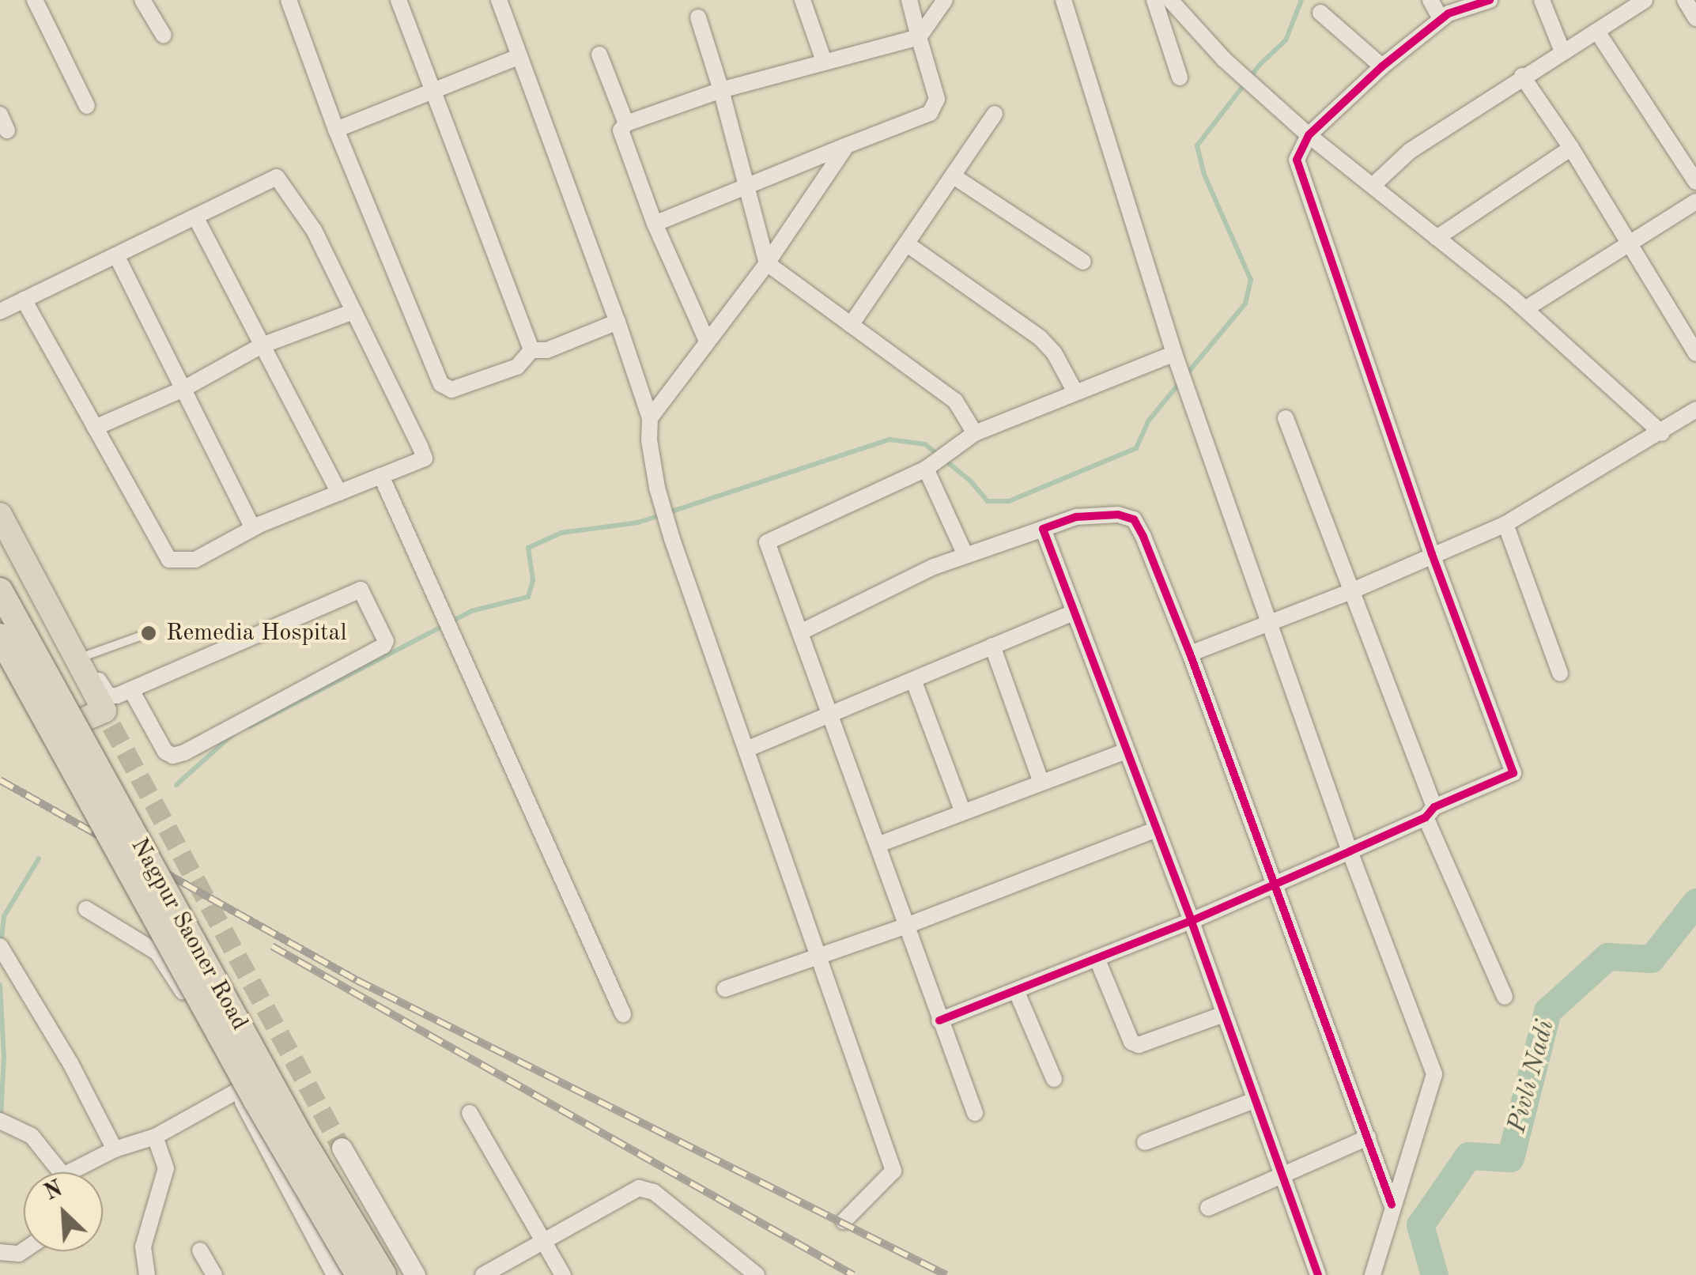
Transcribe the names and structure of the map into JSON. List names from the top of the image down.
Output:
{
  "streets": {
    "highway": ["Nagpur Saoner Road"]
  },
  "water": ["Pivli Nadi"],
  "places": ["Remedia Hospital"],
  "north": "top left"
}
